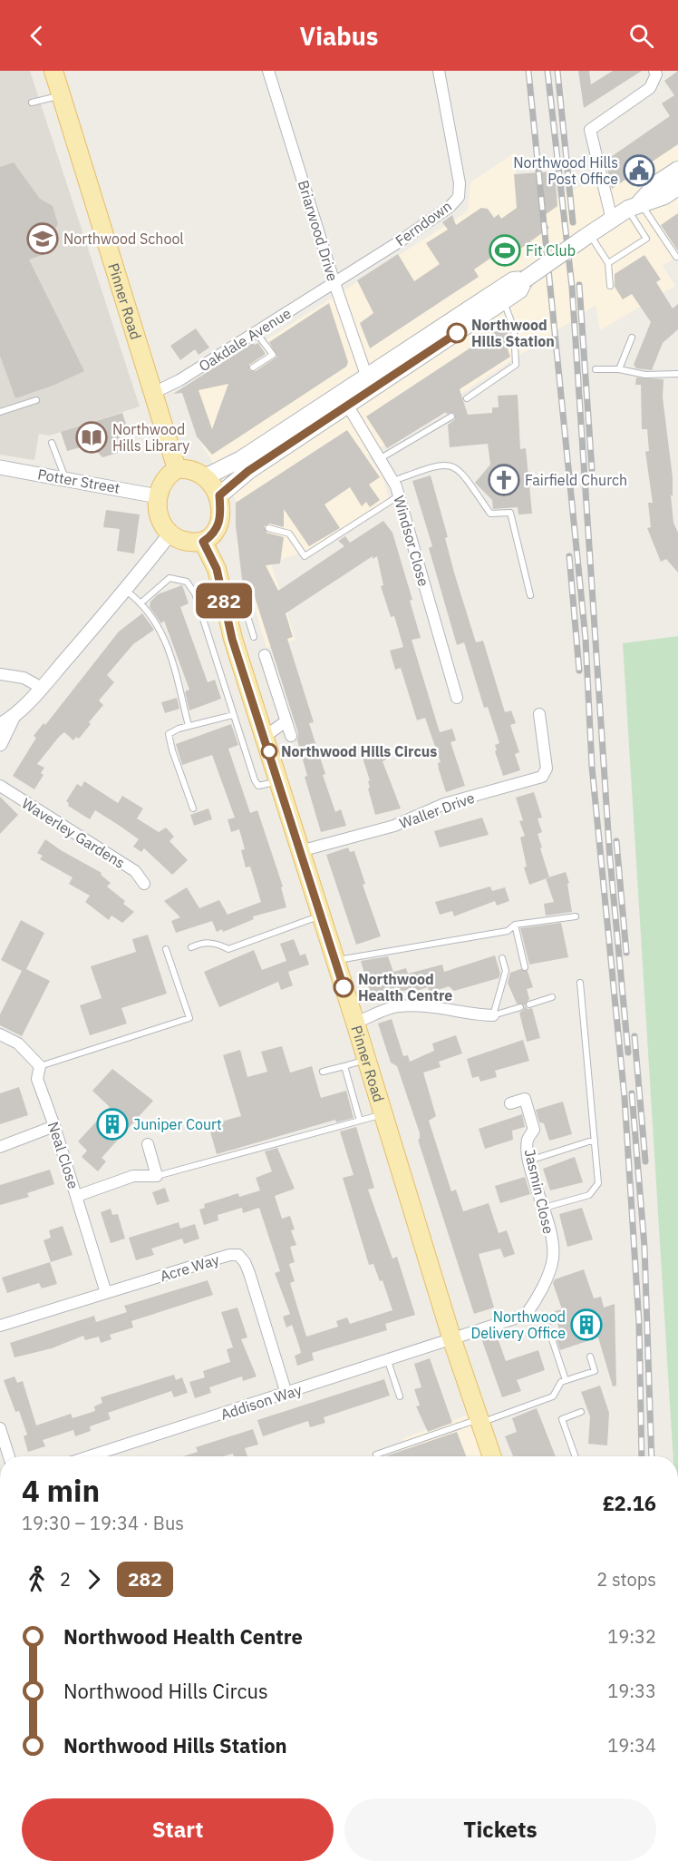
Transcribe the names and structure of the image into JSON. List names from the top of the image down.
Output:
{
  "streets": {
    "main road": ["Pinner Road"],
    "street": [
      "Ferndown",
      "Briarwood Drive",
      "Oakdale Avenue",
      "Potter Street",
      "Windsor Close",
      "Waller Drive",
      "Waverley Gardens",
      "Neal Close",
      "Jasmin Close",
      "Acre Way",
      "Addison Way"
    ]
  },
  "crossings": [
    ["Ferndown", "Briarwood Drive"],
    ["Ferndown", "Oakdale Avenue"],
    ["Briarwood Drive", "Oakdale Avenue"],
    ["Pinner Road", "Oakdale Avenue"],
    ["Pinner Road", "Potter Street"],
    ["Pinner Road", "Waller Drive"],
    ["Pinner Road", "Jasmin Close"],
    ["Pinner Road", "Addison Way"],
    ["Neal Close", "Acre Way"],
    ["Jasmin Close", "Addison Way"],
    ["Acre Way", "Addison Way"]
  ],
  "places": {
    "public building": ["Northwood Hills Post Office"],
    "school or university": ["Northwood School"],
    "sports": ["Fit Club"],
    "other": ["Northwood Hills Station", "Northwood Hills Circus", "Northwood Health Centre"],
    "library": ["Northwood Hills Library"],
    "church": ["Fairfield Church"],
    "building": ["Juniper Court", "Northwood Delivery Office"]
  },
  "lines": ["bus line 282"],
  "page": {
    "header": "Viabus",
    "on_map": "282",
    "heading": ["4 min", "19:30 – 19:34 · Bus", "£2.16"],
    "legs": ["2", "282", "2 stops"],
    "list": [
      {
        "name": "Northwood Health Centre",
        "value": "19:32"
      },
      {
        "name": "Northwood Hills Circus",
        "value": "19:33"
      },
      {
        "name": "Northwood Hills Station",
        "value": "19:34"
      }
    ],
    "buttons": ["Start", "Tickets"]
  }
}
